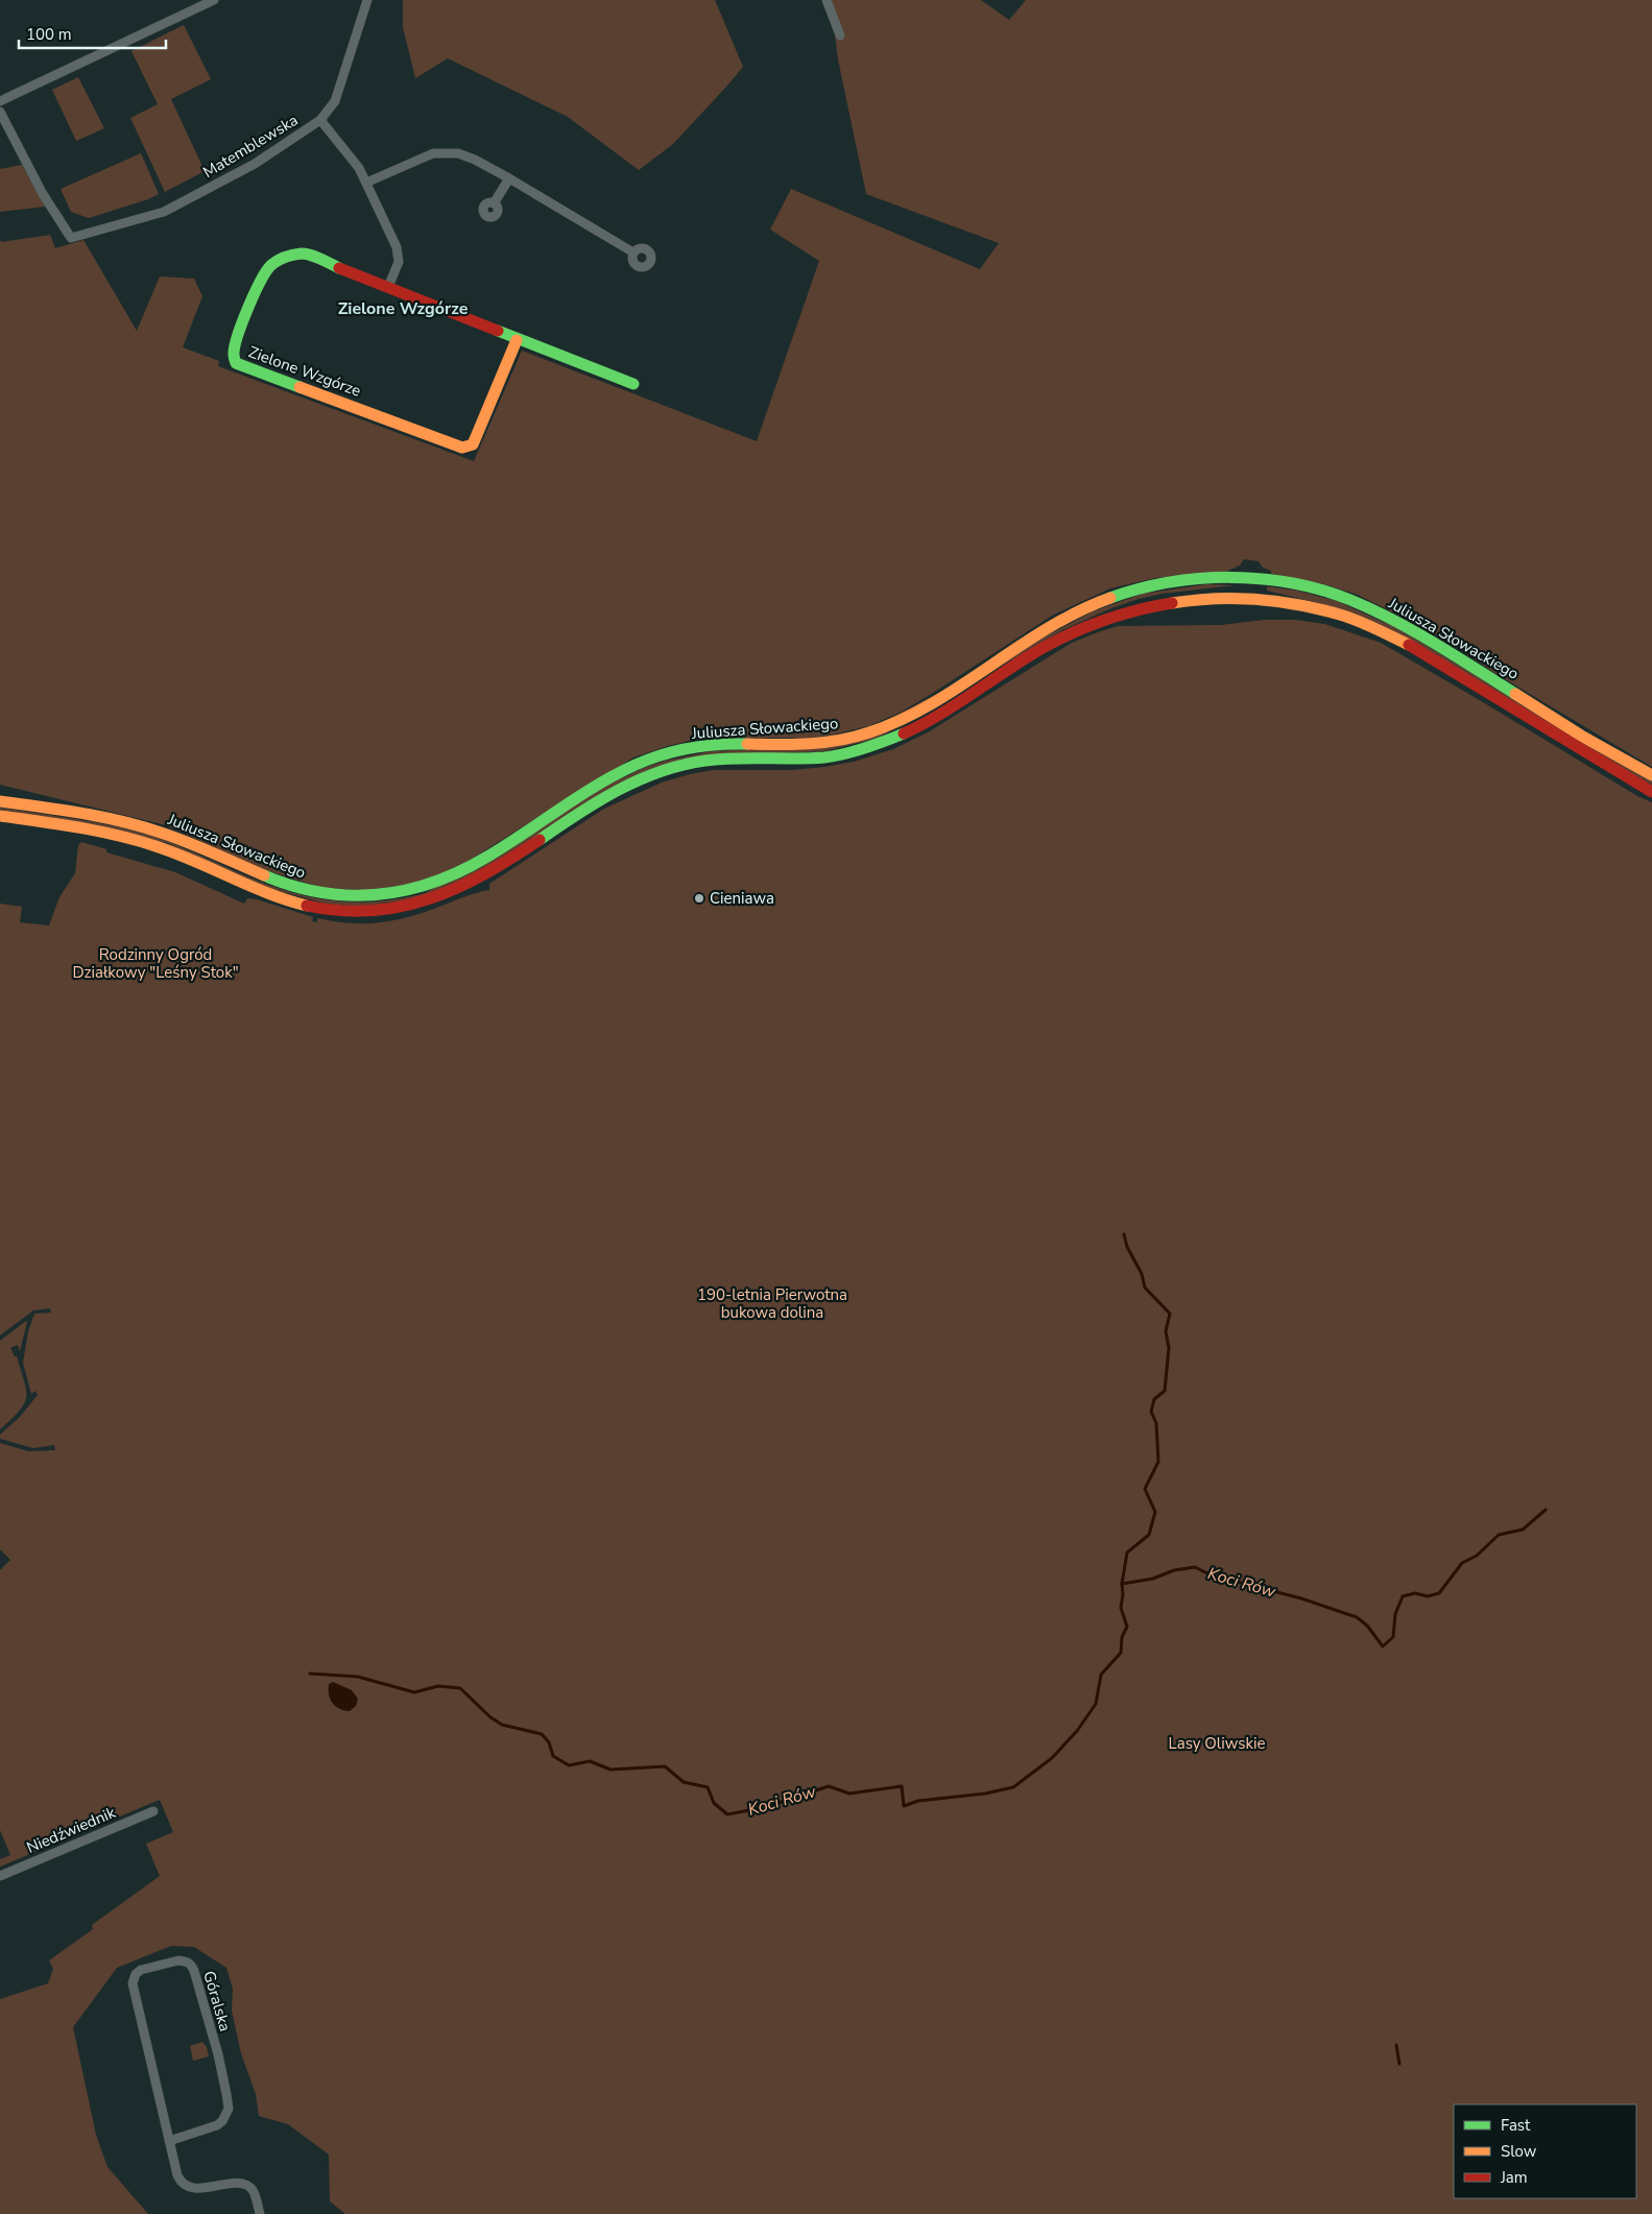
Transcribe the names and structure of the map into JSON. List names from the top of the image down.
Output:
{
  "streets": {
    "main road": ["Zielone Wzgórze", "Juliusza Słowackiego"],
    "street": ["Matemblewska", "Niedźwiednik", "Góralska"]
  },
  "districts": ["Zielone Wzgórze"],
  "water": ["Koci Rów"],
  "parks": ["Rodzinny Ogród Działkowy \"Leśny Stok\"", "190-letnia Pierwotna bukowa dolina", "Lasy Oliwskie"],
  "places": ["Cieniawa"],
  "legend": ["Fast", "Slow", "Jam"],
  "scale_bar": "100 m"
}
